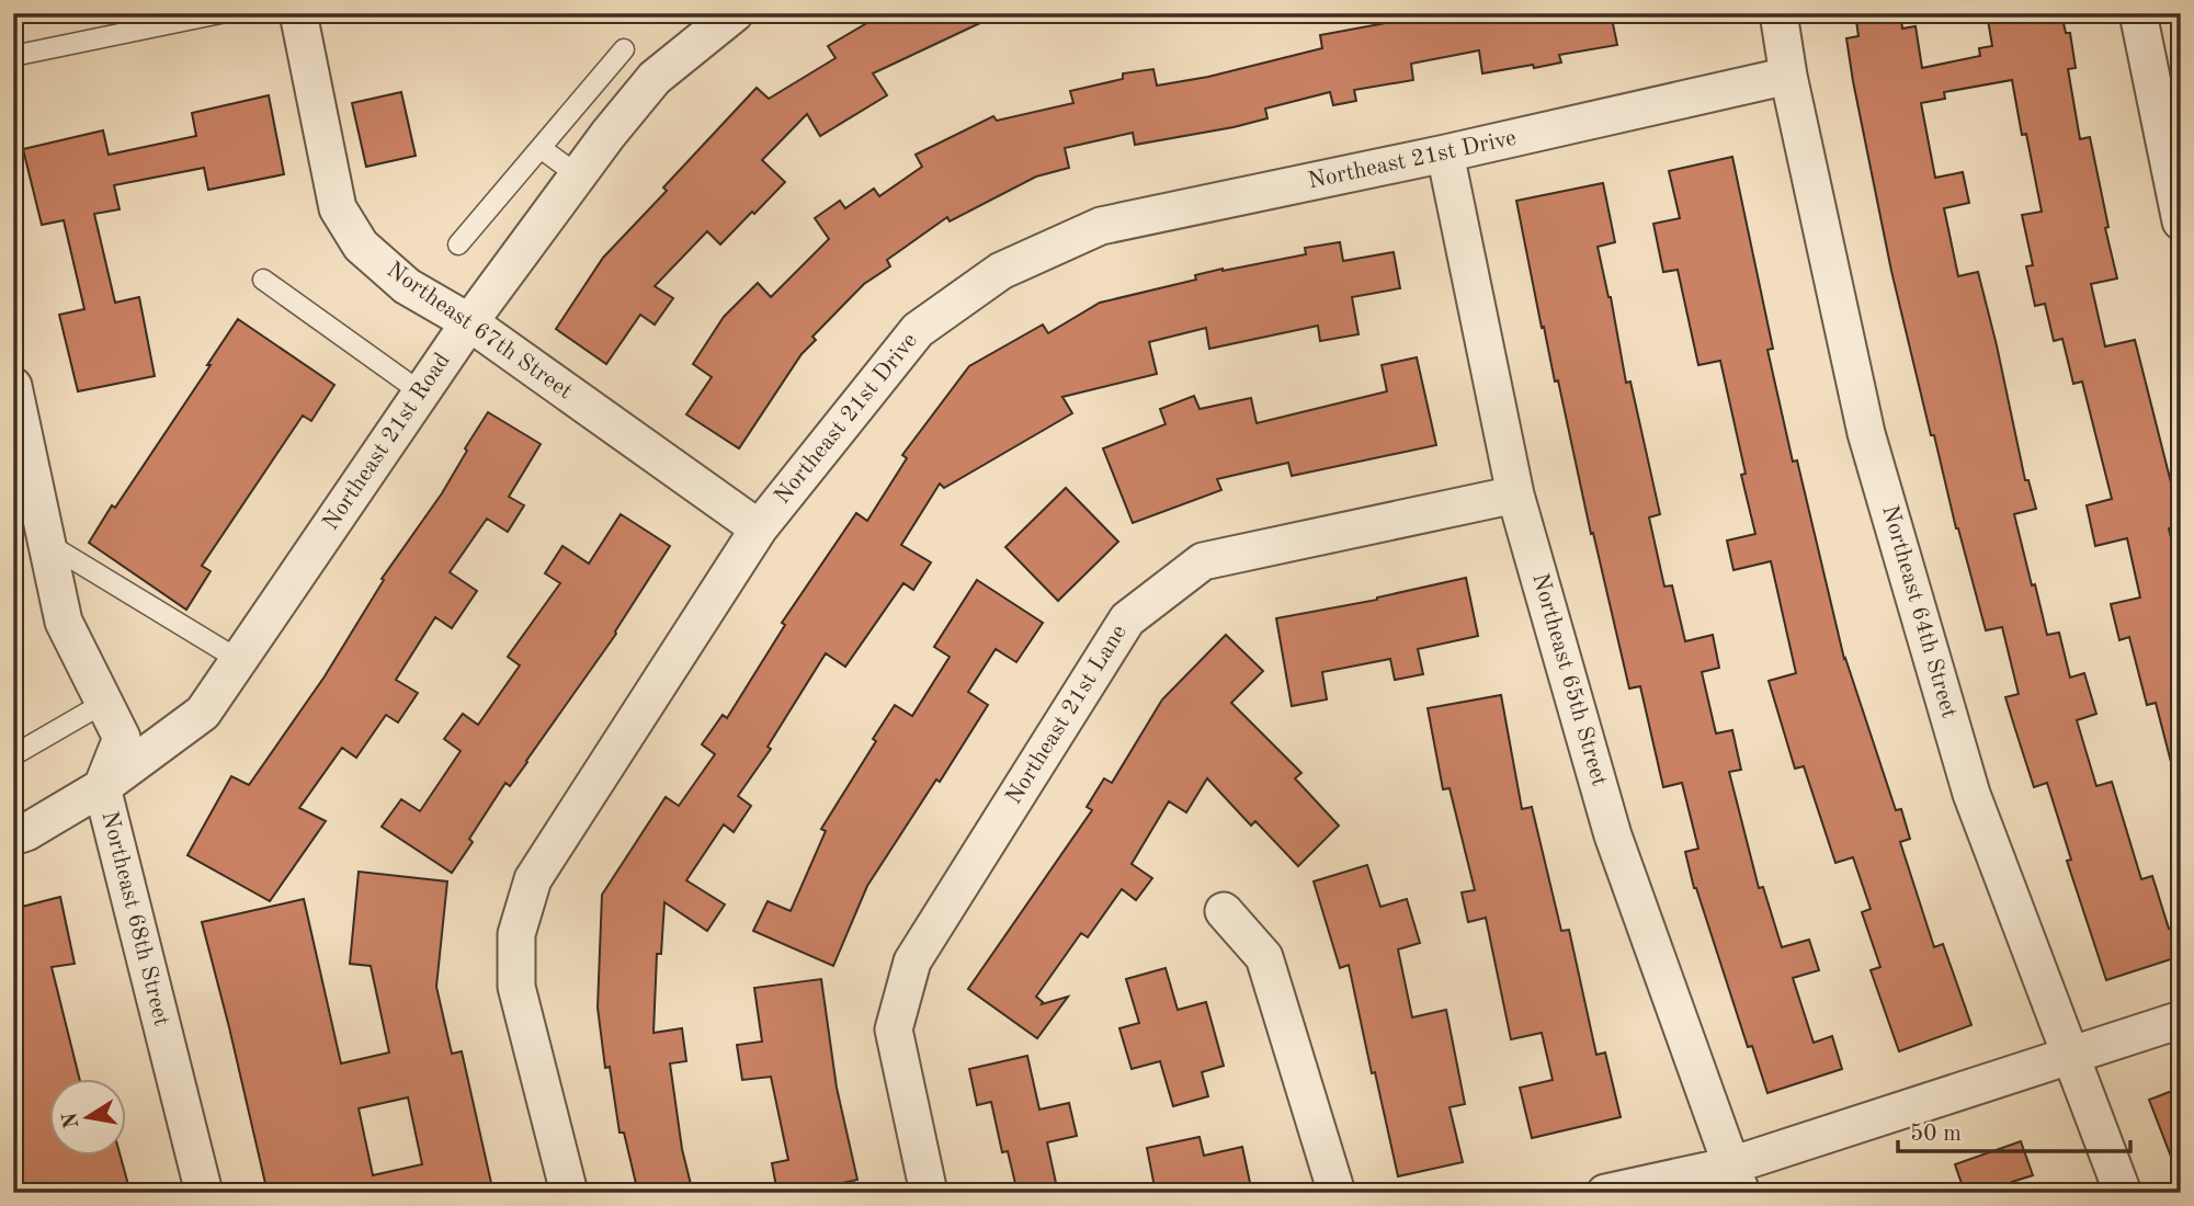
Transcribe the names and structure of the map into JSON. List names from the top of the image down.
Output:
{
  "streets": {
    "street": [
      "Northeast 21st Drive",
      "Northeast 67th Street",
      "Northeast 21st Road",
      "Northeast 64th Street",
      "Northeast 65th Street",
      "Northeast 21st Lane",
      "Northeast 68th Street"
    ]
  },
  "crossings": [
    ["Northeast 21st Drive", "Northeast 67th Street"],
    ["Northeast 21st Drive", "Northeast 64th Street"],
    ["Northeast 21st Drive", "Northeast 65th Street"],
    ["Northeast 67th Street", "Northeast 21st Road"],
    ["Northeast 21st Road", "Northeast 68th Street"],
    ["Northeast 65th Street", "Northeast 21st Lane"]
  ],
  "scale_bar": "50 m",
  "north": "left"
}
